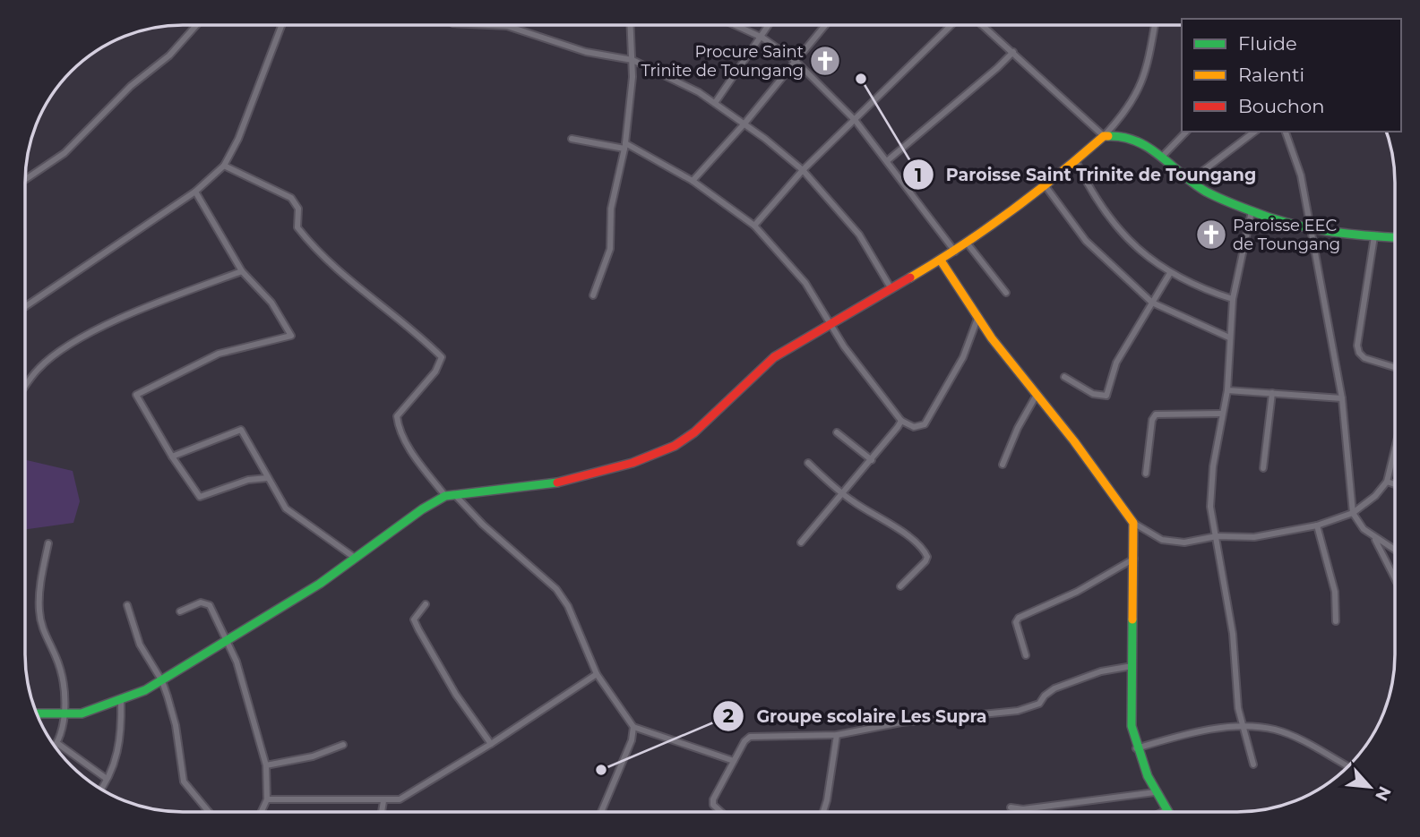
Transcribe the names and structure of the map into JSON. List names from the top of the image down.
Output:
{
  "places": {
    "church": ["Procure Saint Trinite de Toungang", "Paroisse EEC de Toungang"],
    "other": ["Paroisse Saint Trinite de Toungang", "Groupe scolaire Les Supra"]
  },
  "legend": ["Fluide", "Ralenti", "Bouchon"],
  "north": "bottom right"
}
